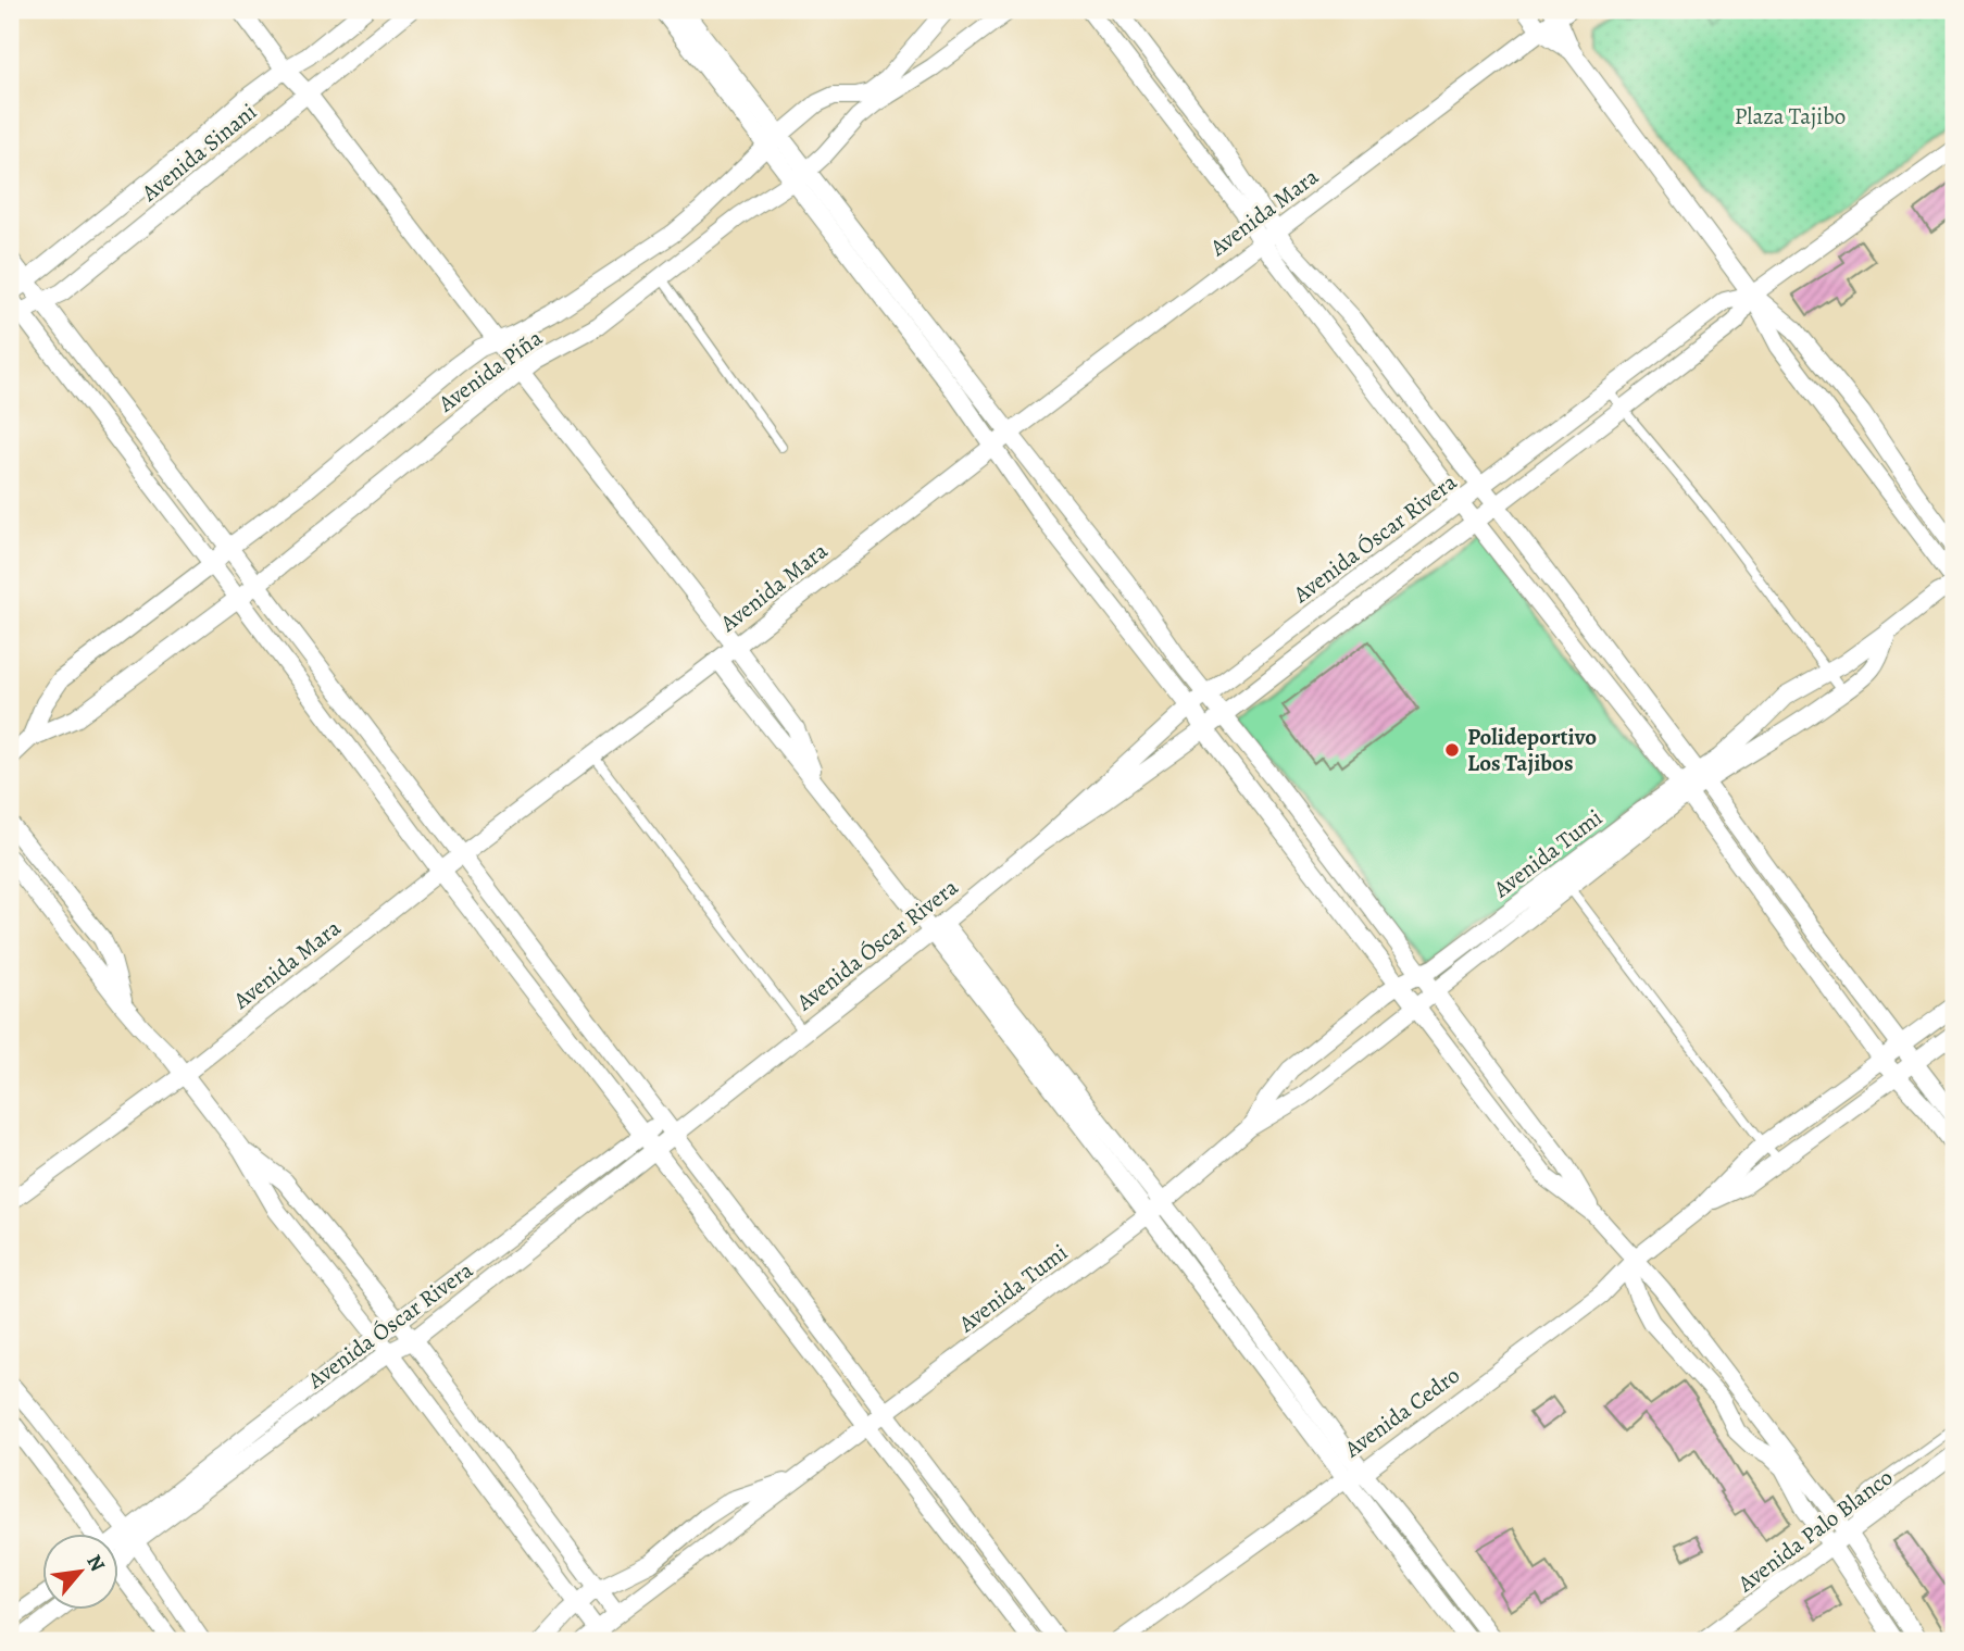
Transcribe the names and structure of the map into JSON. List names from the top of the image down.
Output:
{
  "streets": {
    "street": [
      "Avenida Sinani",
      "Avenida Mara",
      "Avenida Piña",
      "Avenida Óscar Rivera",
      "Avenida Tumi",
      "Avenida Cedro",
      "Avenida Palo Blanco"
    ]
  },
  "parks": ["Plaza Tajibo"],
  "places": ["Polideportivo Los Tajibos"],
  "north": "top right"
}
